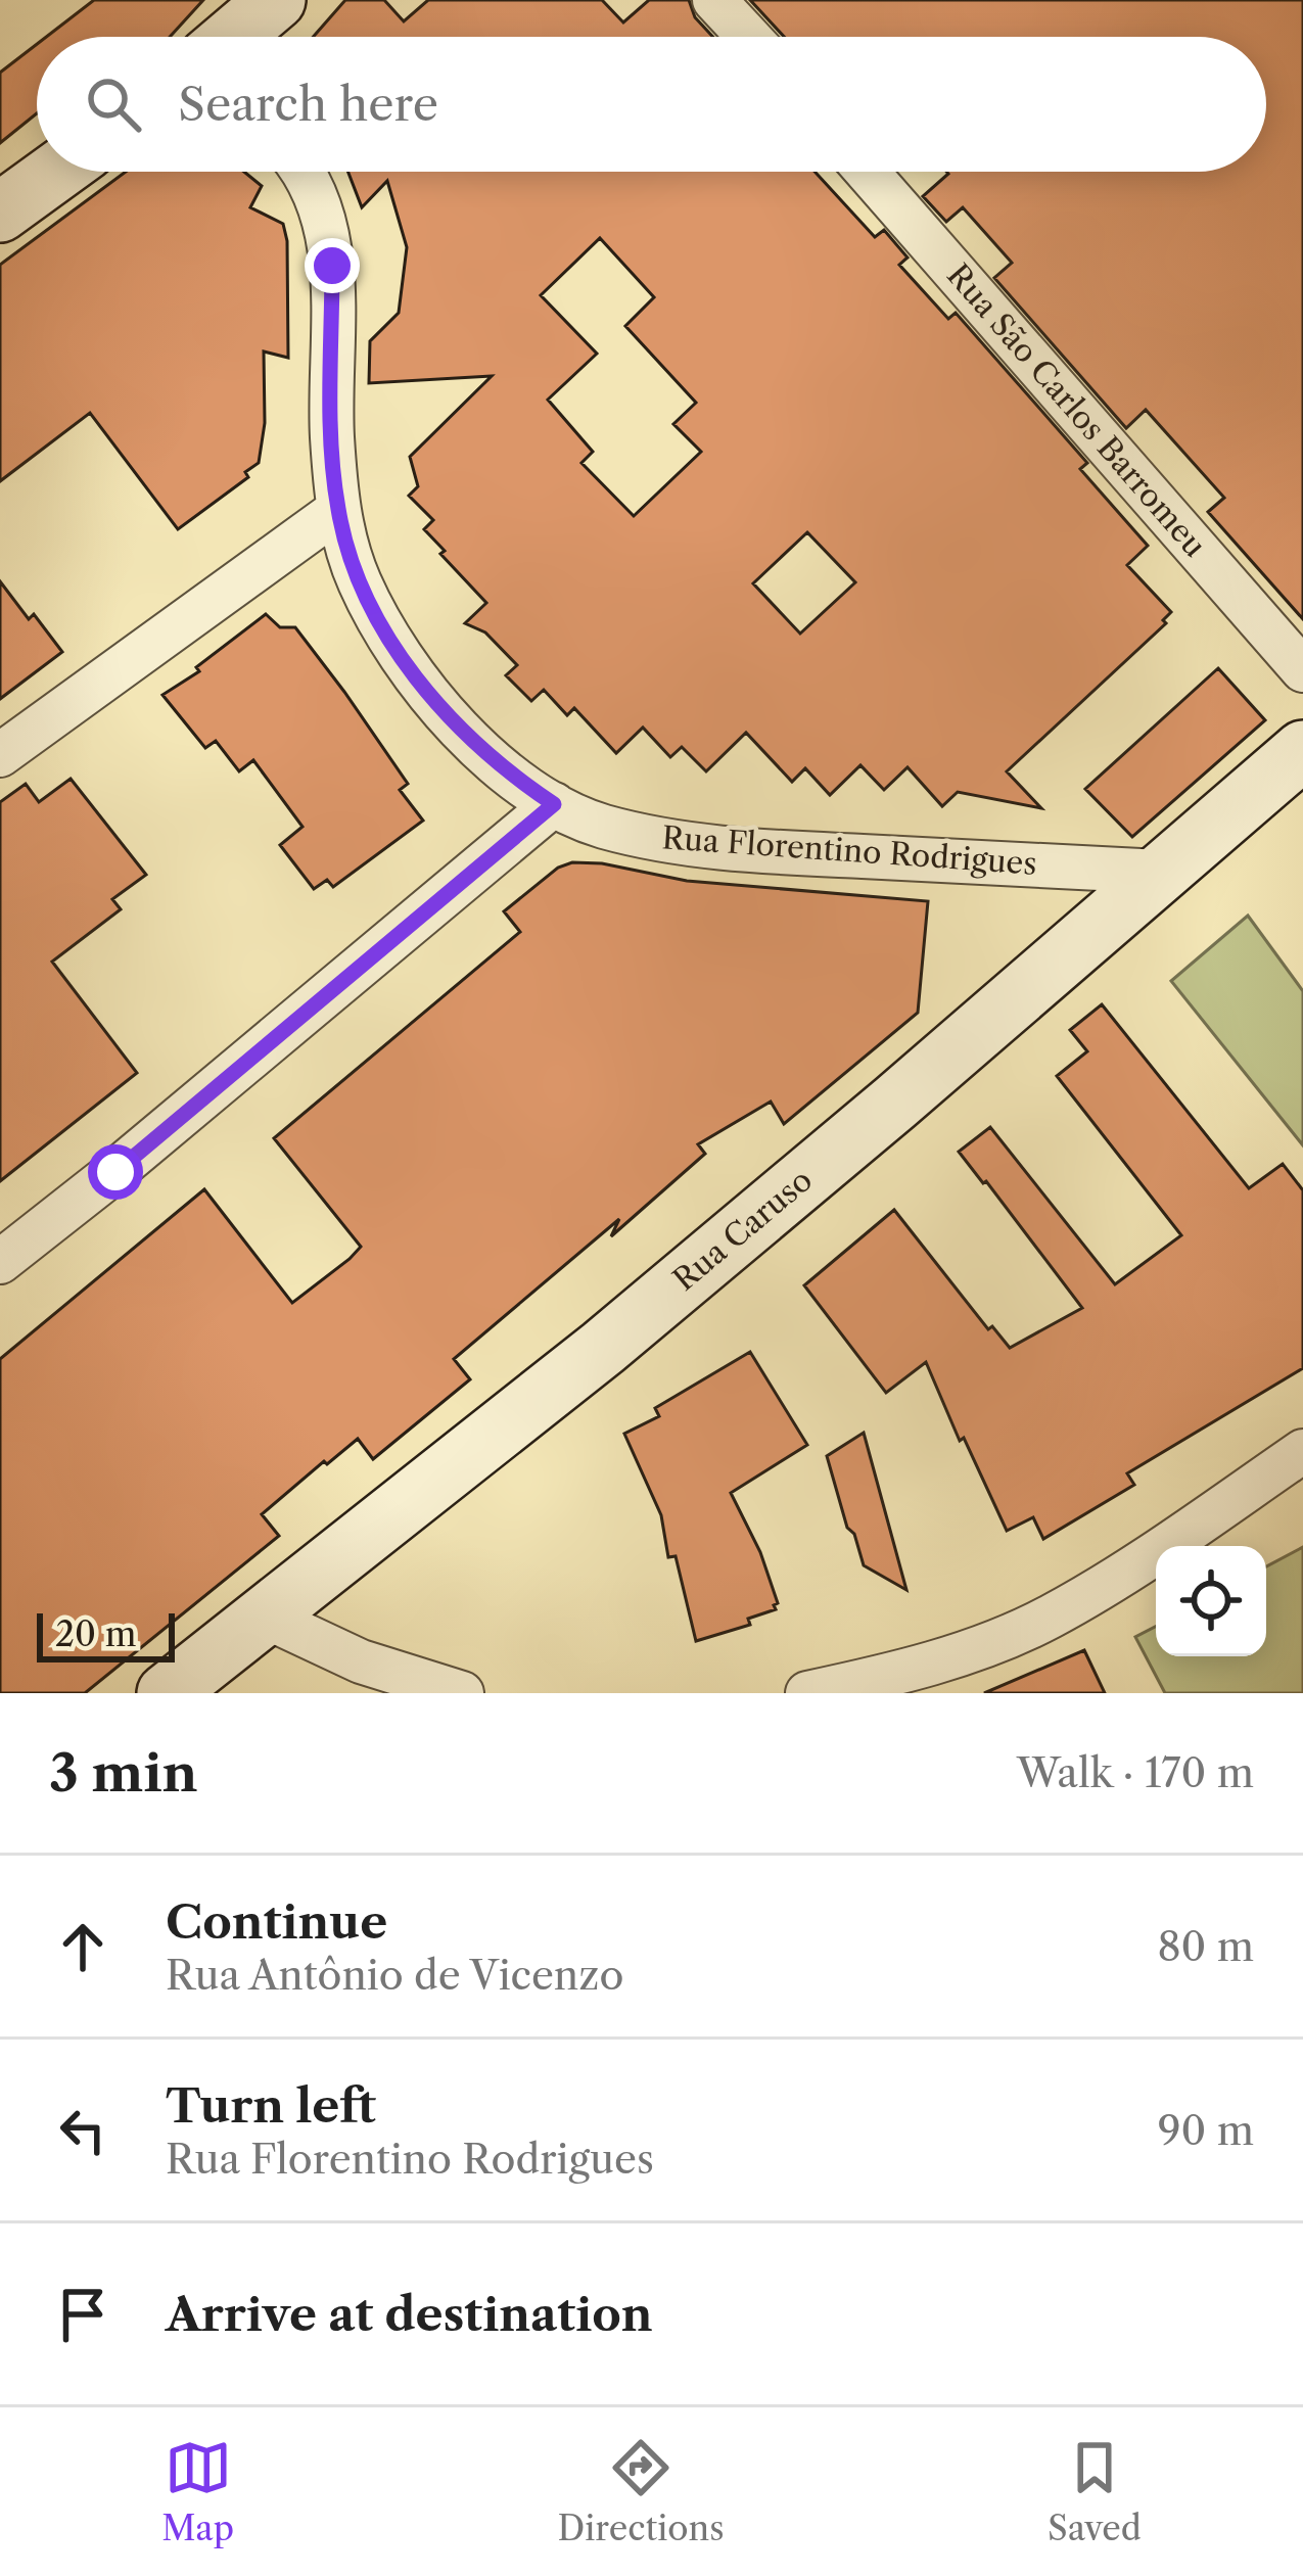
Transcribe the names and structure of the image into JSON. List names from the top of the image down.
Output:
{
  "streets": {
    "street": ["Rua São Carlos Barromeu", "Rua Florentino Rodrigues", "Rua Caruso"]
  },
  "crossings": [
    ["Rua Florentino Rodrigues", "Rua Caruso"]
  ],
  "scale_bar": "20 m",
  "page": {
    "search": "Search here",
    "scale": "20 m",
    "heading": ["3 min", "Walk · 170 m"],
    "list": [
      ["Continue", "Rua Antônio de Vicenzo", "80 m"],
      ["Turn left", "Rua Florentino Rodrigues", "90 m"],
      "Arrive at destination"
    ],
    "nav": ["Map", "Directions", "Saved"]
  }
}
